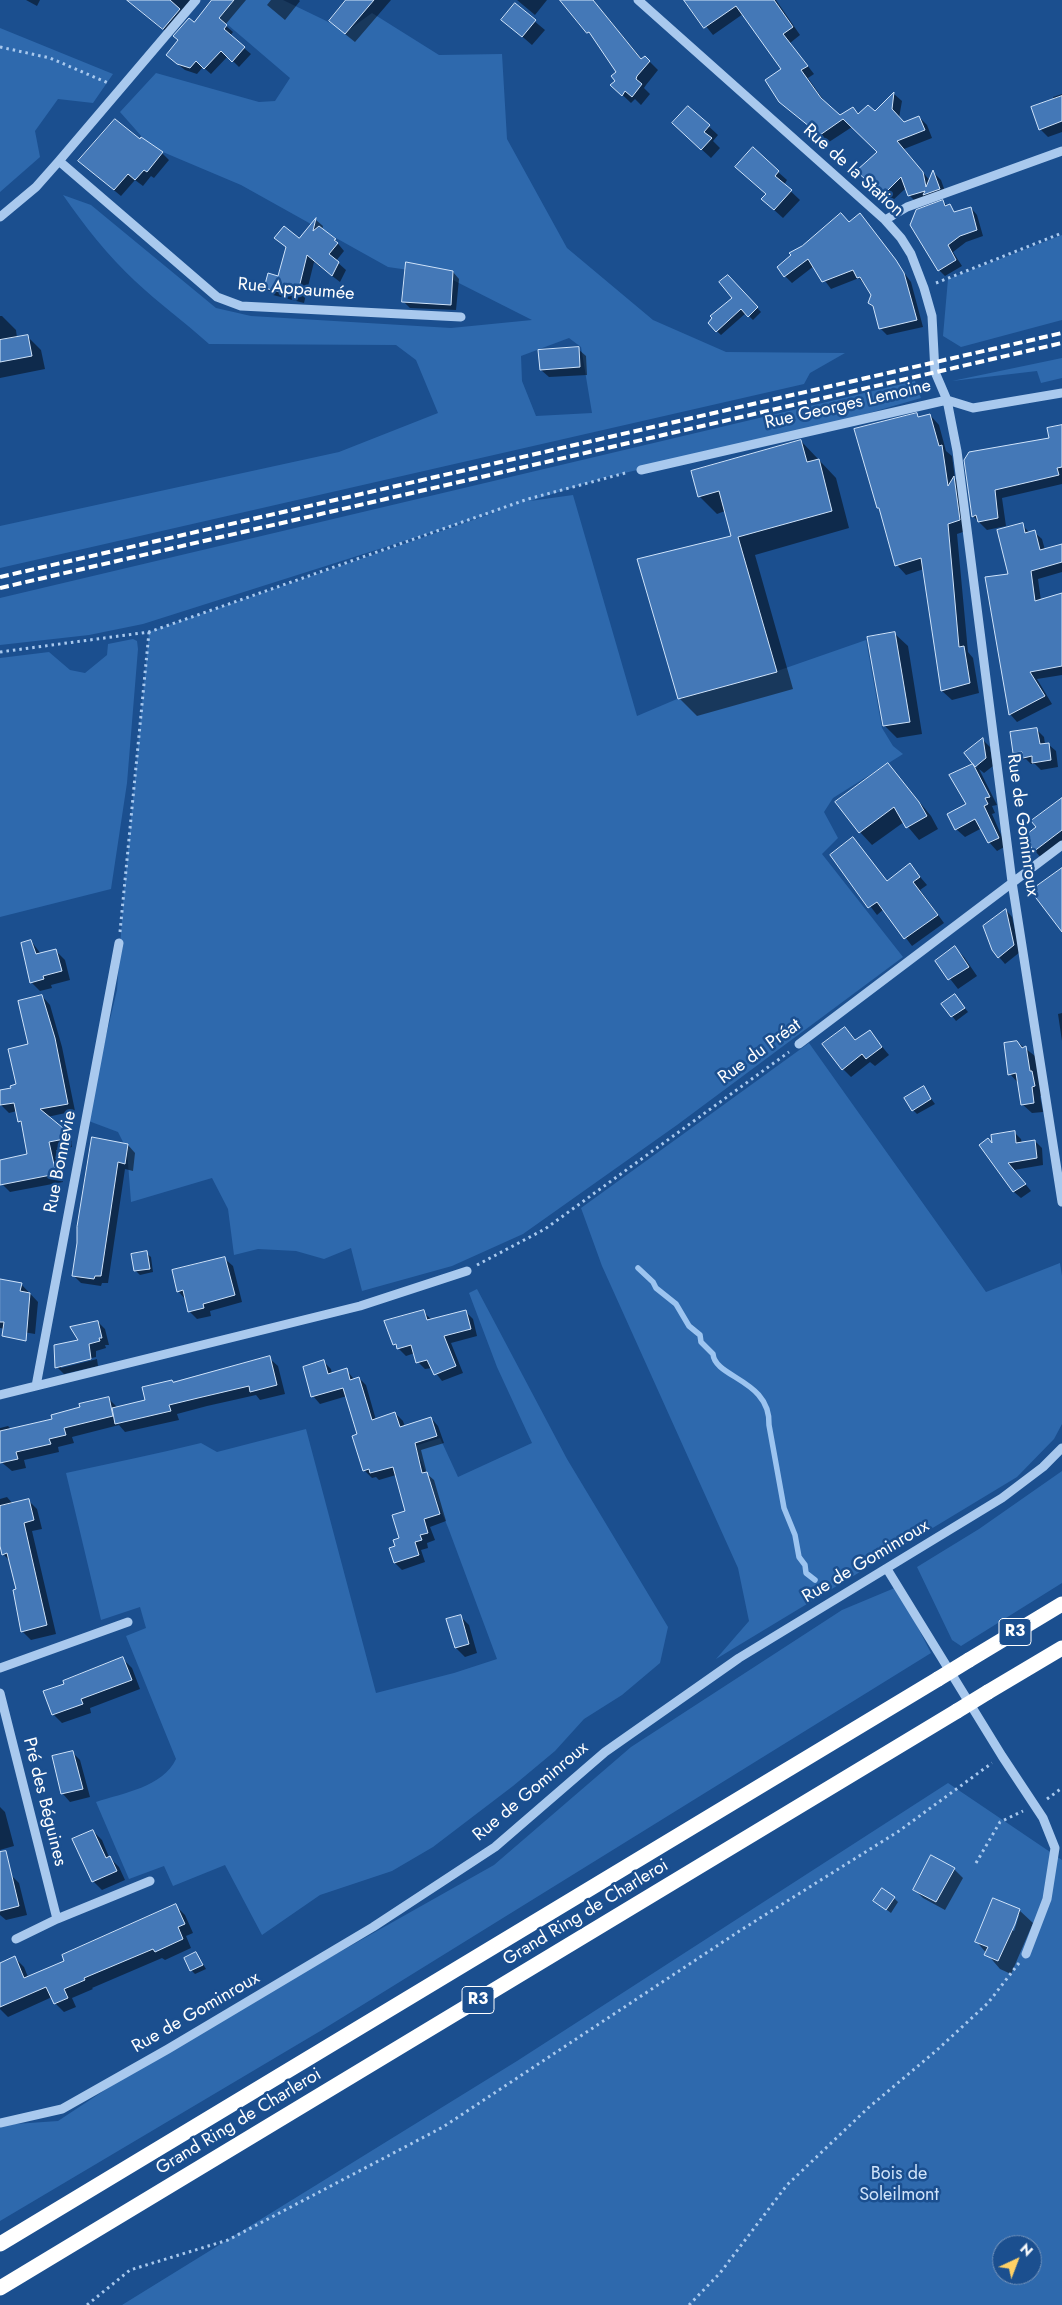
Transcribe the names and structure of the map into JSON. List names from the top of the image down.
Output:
{
  "streets": {
    "highway": ["R3", "Grand Ring de Charleroi"],
    "street": [
      "Rue de la Station",
      "Rue Appaumée",
      "Rue Georges Lemoine",
      "Rue de Gominroux",
      "Rue du Préat",
      "Rue Bonnevie",
      "Pré des Béguines"
    ]
  },
  "crossings": [
    ["Rue de la Station", "Rue Georges Lemoine"],
    ["Rue de la Station", "Rue de Gominroux"],
    ["Rue de Gominroux", "Rue du Préat"]
  ],
  "parks": ["Bois de Soleilmont"],
  "north": "top right"
}
